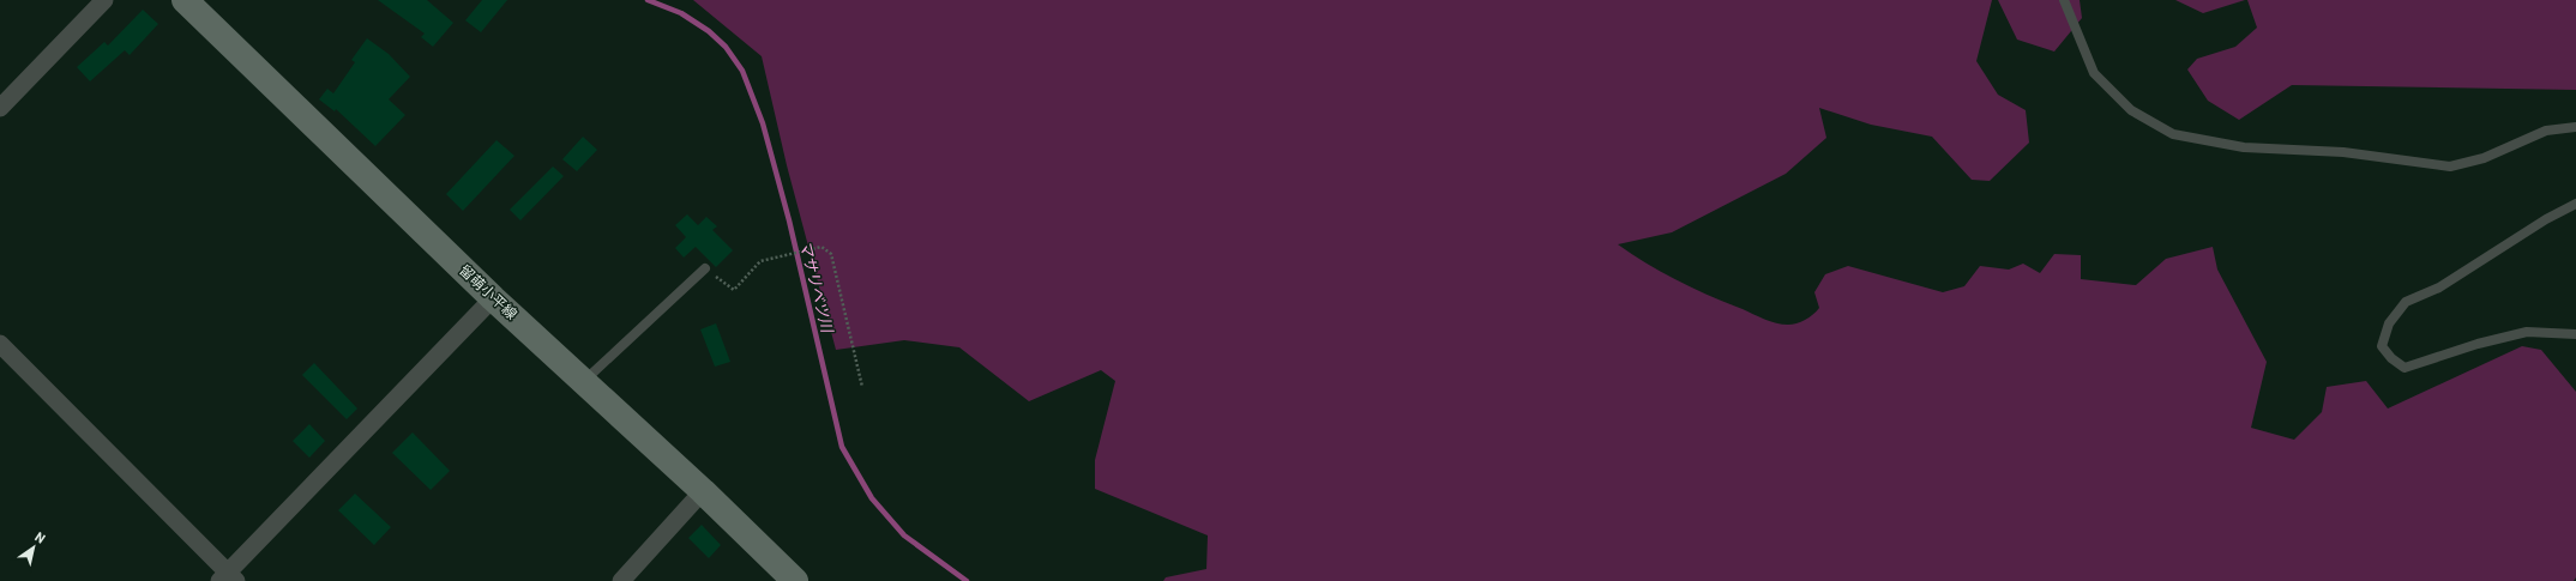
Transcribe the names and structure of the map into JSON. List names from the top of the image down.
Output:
{
  "streets": {
    "main road": ["留萌小平線"]
  },
  "water": ["マサリベツ川"],
  "north": "top right"
}
